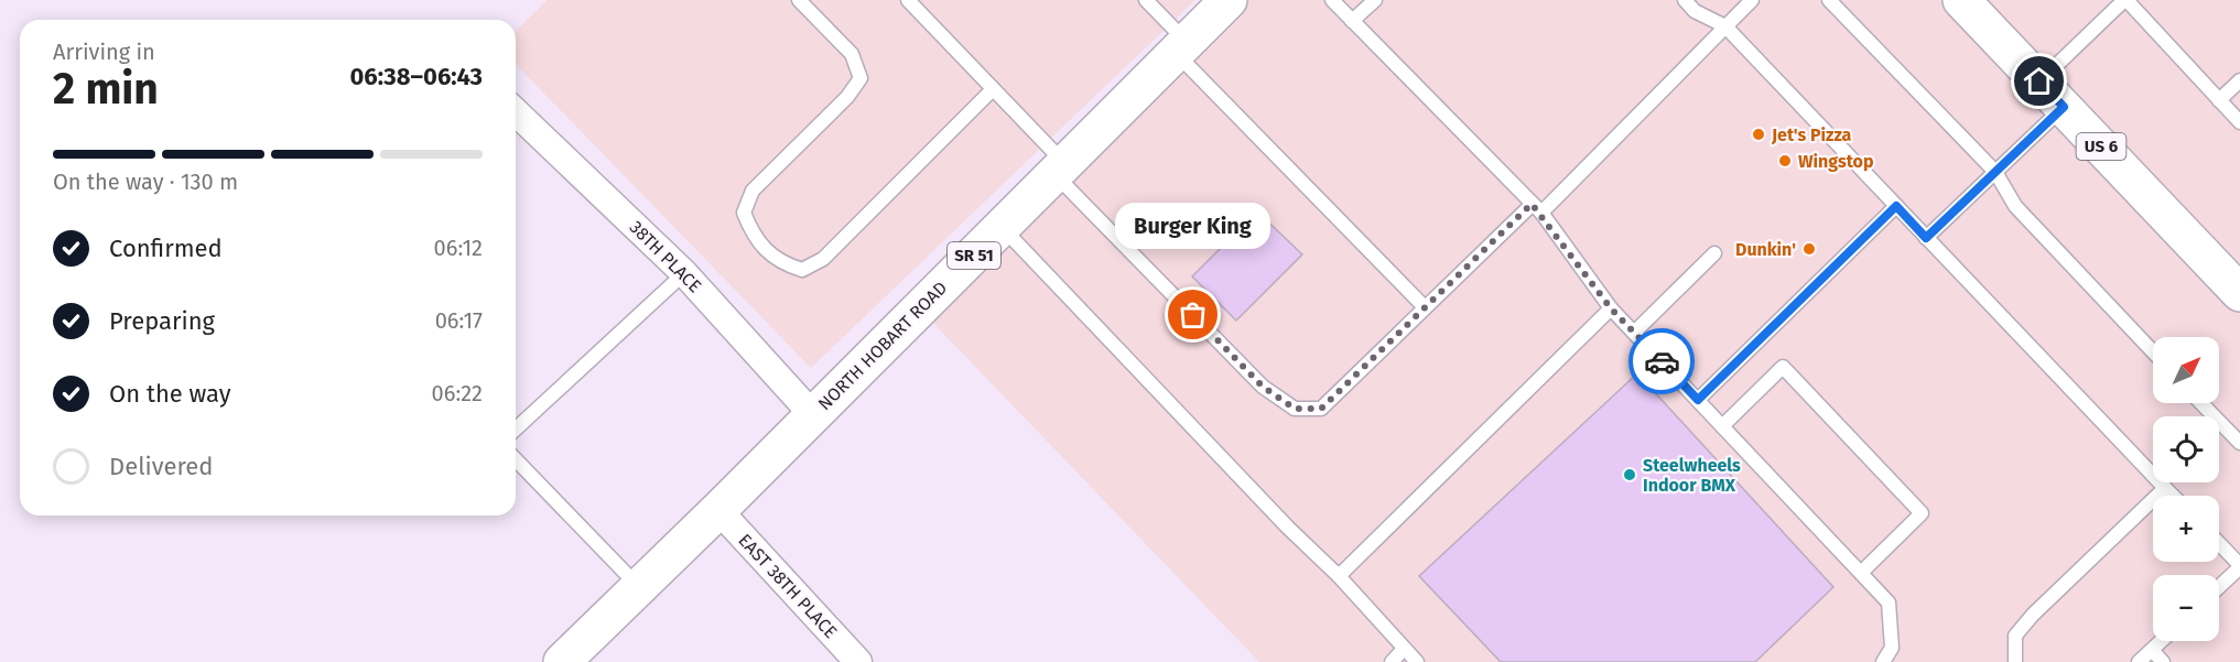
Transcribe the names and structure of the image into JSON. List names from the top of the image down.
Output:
{
  "streets": {
    "main road": ["US 6", "SR 51", "NORTH HOBART ROAD"],
    "street": ["38TH PLACE", "EAST 38TH PLACE"]
  },
  "crossings": [
    ["38TH PLACE", "NORTH HOBART ROAD"],
    ["NORTH HOBART ROAD", "EAST 38TH PLACE"]
  ],
  "places": [
    "Jet's Pizza",
    "Wingstop",
    "Dunkin'",
    "Burger King",
    "Steelwheels Indoor BMX"
  ],
  "north": "top right",
  "page": {
    "heading": ["2 min", "Arriving in", "06:38–06:43"],
    "bar": "On the way · 130 m",
    "bubble": "Burger King",
    "list": [
      ["Confirmed", "06:12"],
      ["Preparing", "06:17"],
      ["On the way", "06:22"],
      "Delivered"
    ],
    "map_buttons": ["+", "−"]
  }
}
